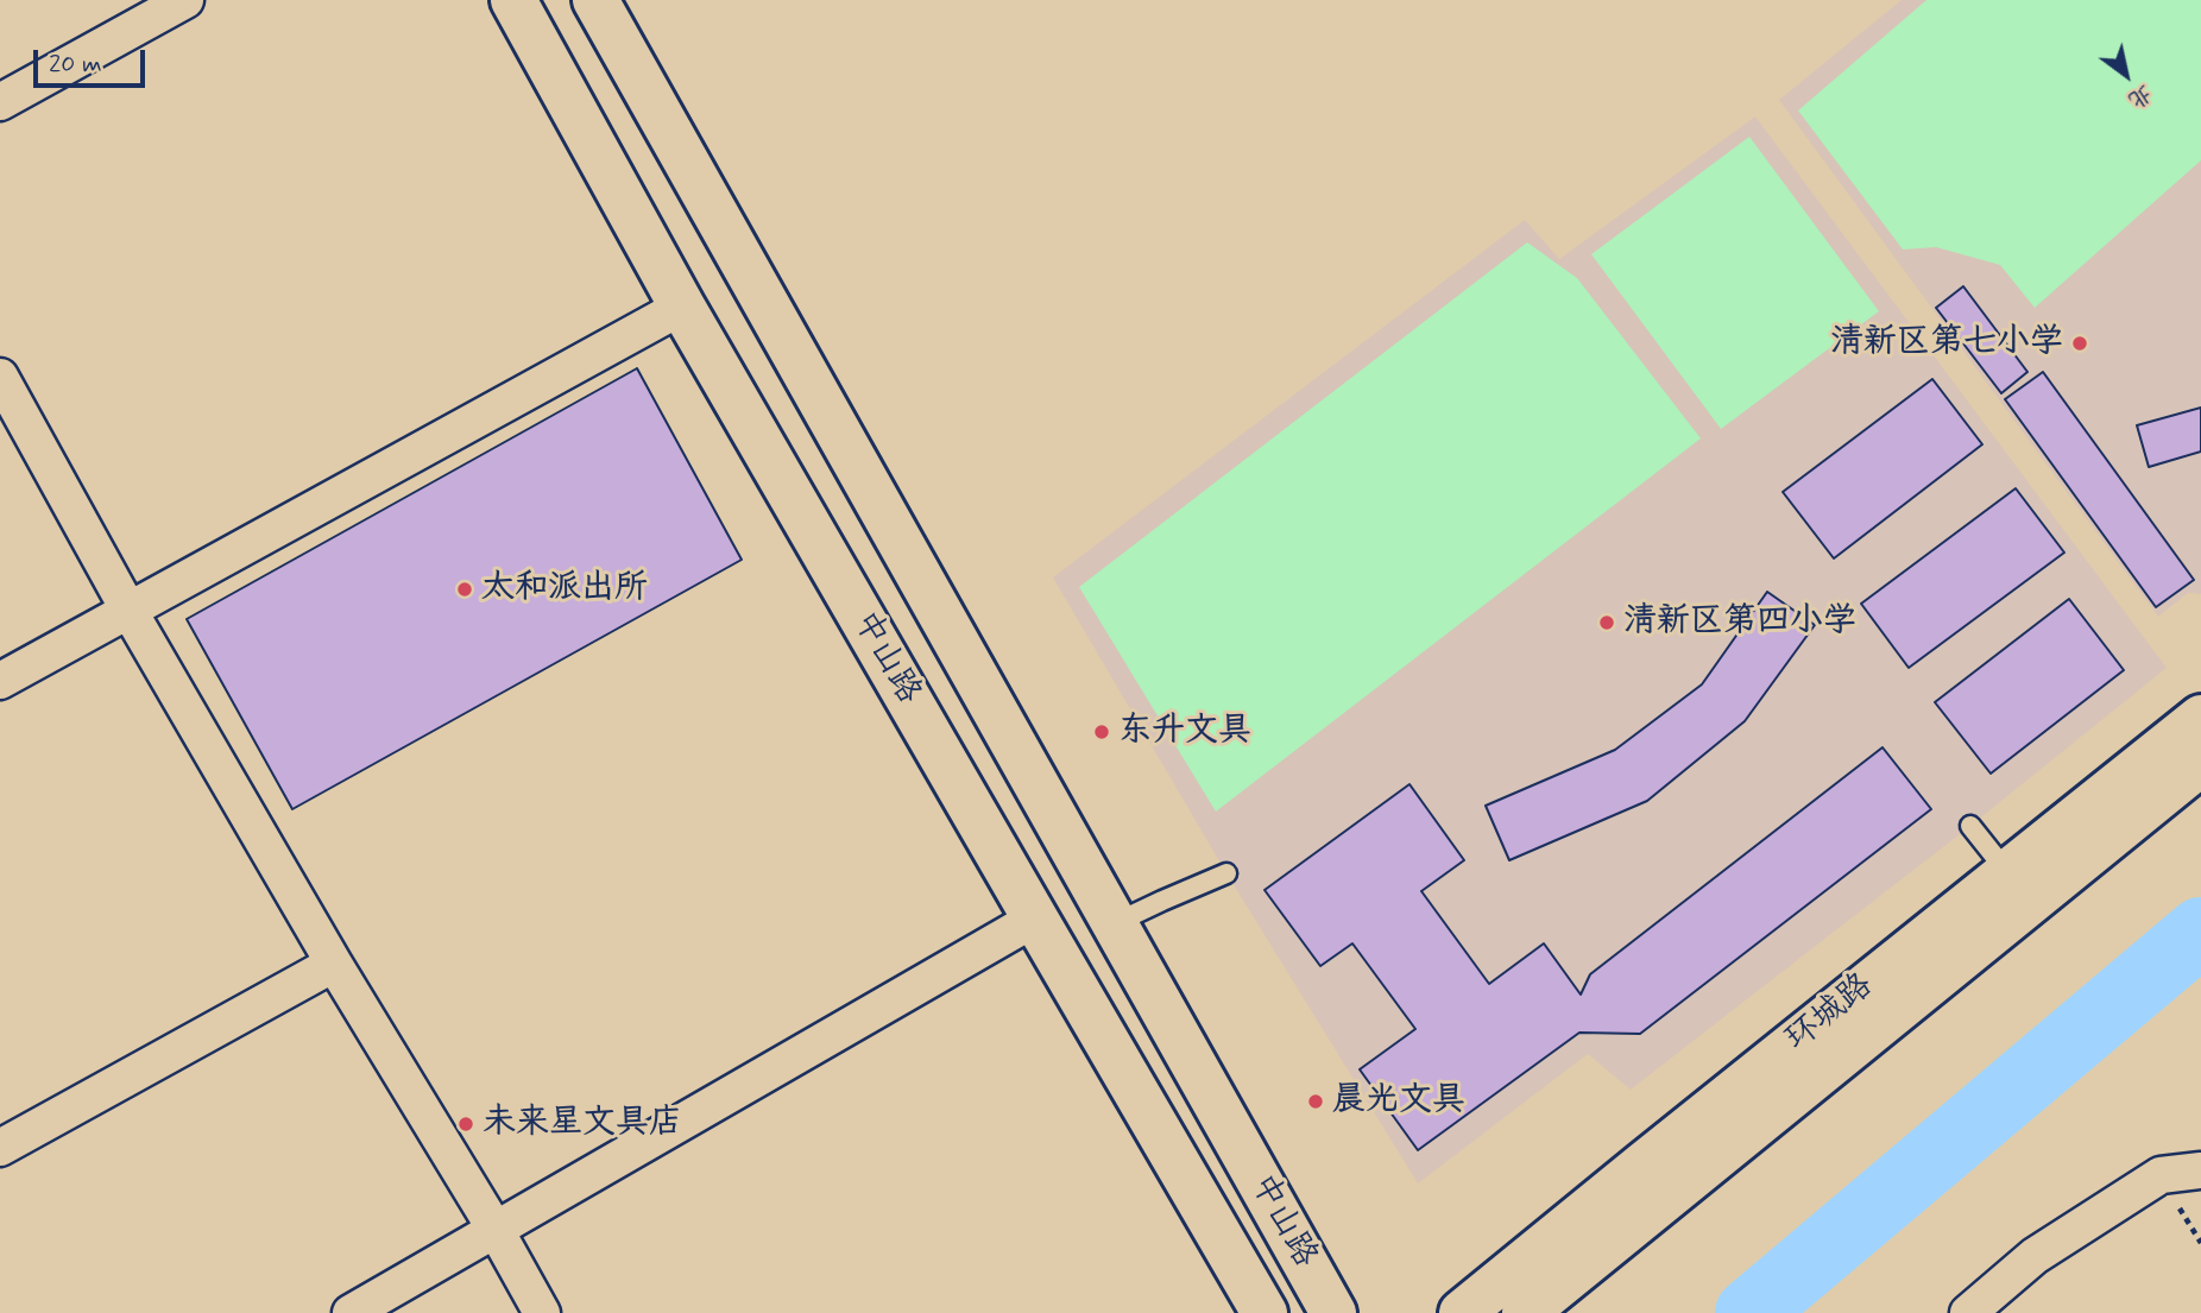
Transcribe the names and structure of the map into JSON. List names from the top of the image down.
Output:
{
  "streets": {
    "main road": ["中山路", "环城路"]
  },
  "places": [
    "清新区第七小学",
    "太和派出所",
    "清新区第四小学",
    "东升文具",
    "晨光文具",
    "未来星文具店"
  ],
  "scale_bar": "20 m",
  "north": "bottom right"
}
